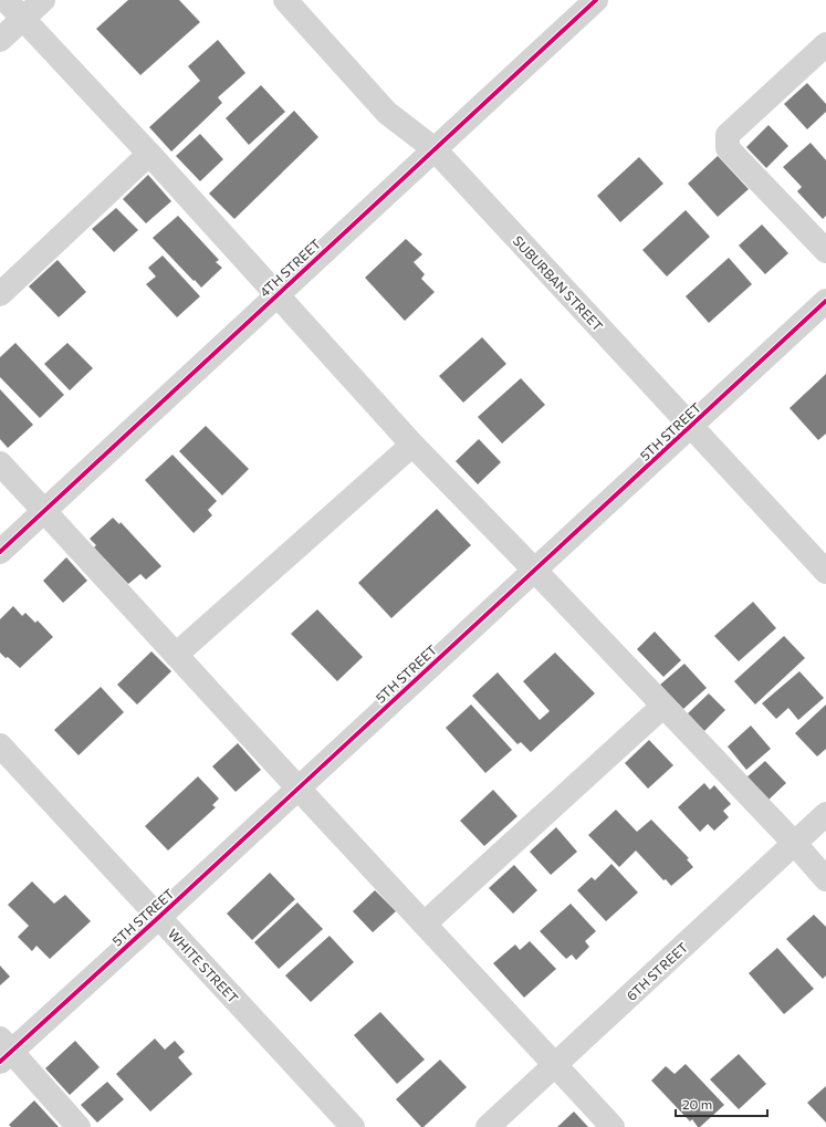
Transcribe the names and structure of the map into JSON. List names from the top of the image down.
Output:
{
  "streets": {
    "street": [
      "4TH STREET",
      "SUBURBAN STREET",
      "5TH STREET",
      "WHITE STREET",
      "6TH STREET"
    ]
  },
  "crossings": [
    ["4TH STREET", "SUBURBAN STREET"],
    ["SUBURBAN STREET", "5TH STREET"],
    ["5TH STREET", "WHITE STREET"]
  ],
  "scale_bar": "20 m"
}
